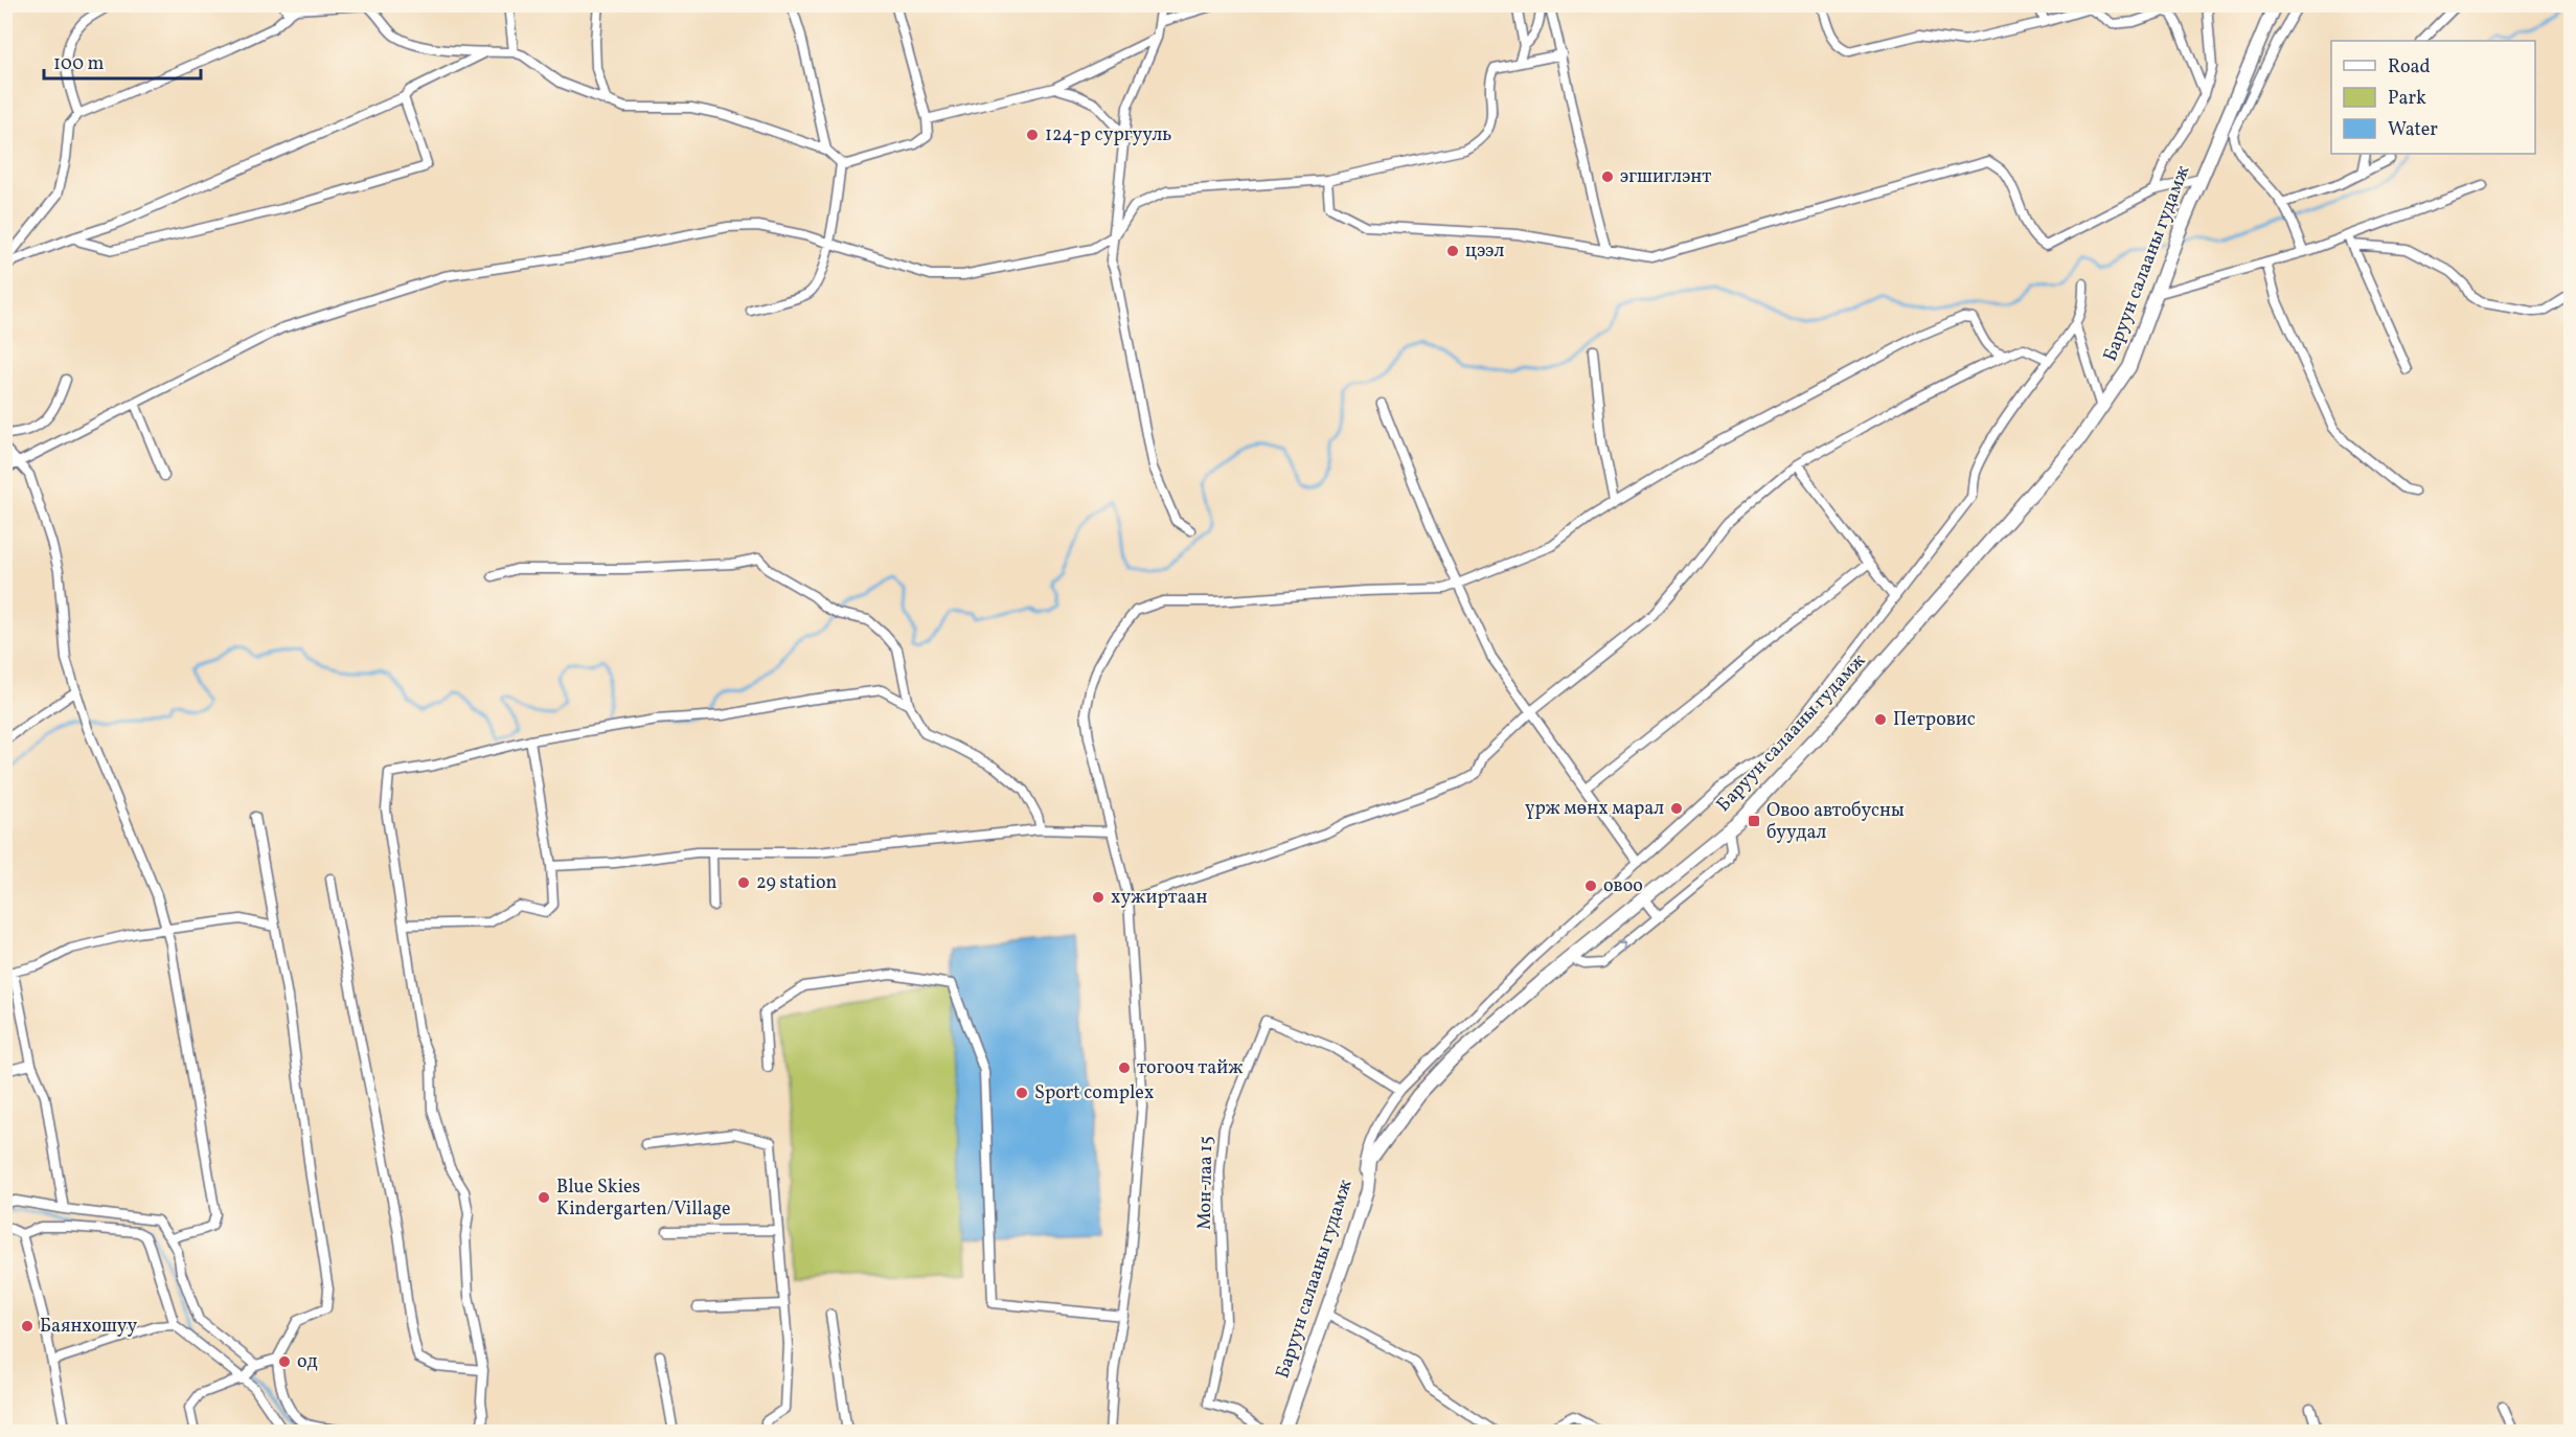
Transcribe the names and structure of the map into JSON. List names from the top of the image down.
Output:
{
  "streets": {
    "main road": ["Баруун салааны гудамж"],
    "street": ["Мон-лаа 15"]
  },
  "places": {
    "other": [
      "124-р сургууль",
      "эгшиглэнт",
      "цээл",
      "Петровис",
      "үрж мөнх марал",
      "29 station",
      "овоо",
      "хужиртаан",
      "тогооч тайж",
      "Sport complex",
      "Blue Skies Kindergarten/Village",
      "Баянхошуу",
      "од"
    ],
    "transit": ["Овоо автобусны буудал"]
  },
  "legend": ["Road", "Park", "Water"],
  "scale_bar": "100 m"
}
